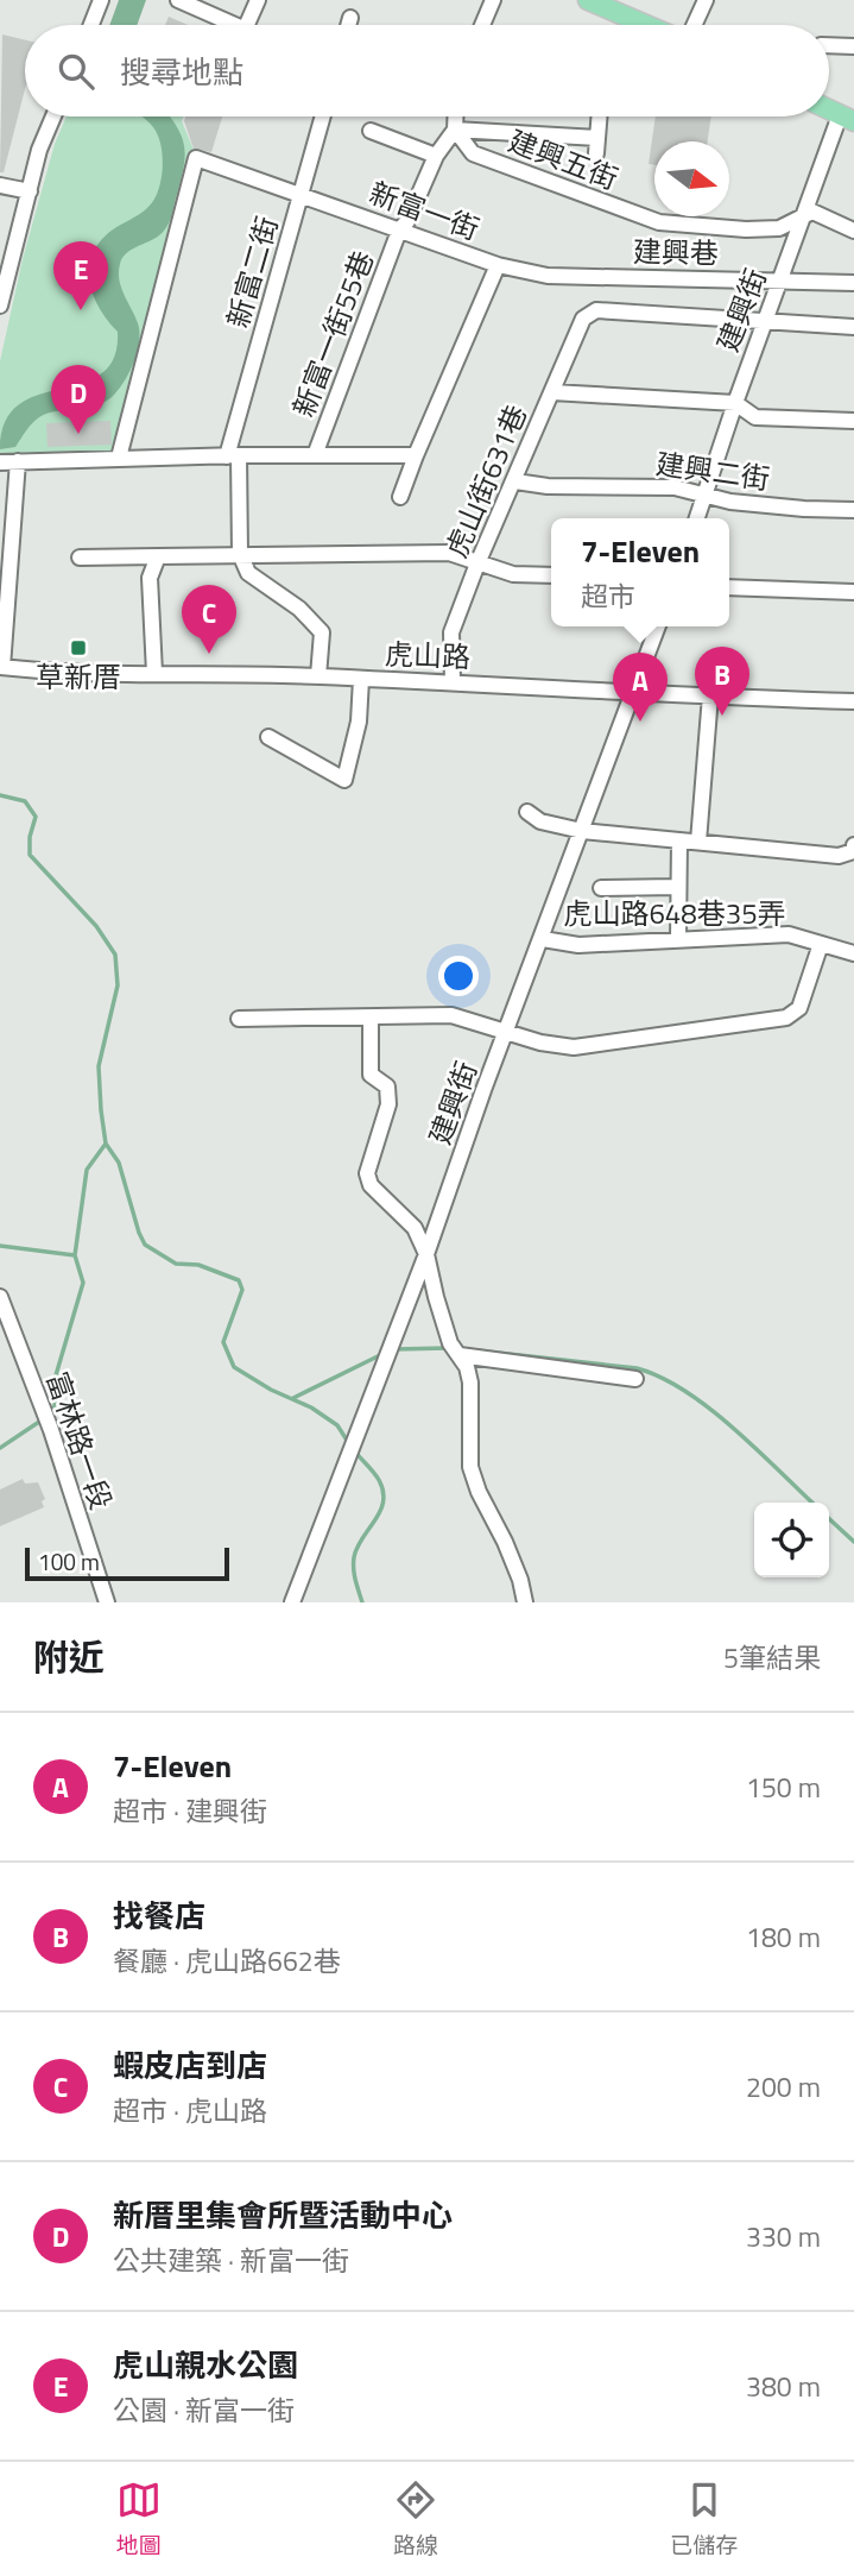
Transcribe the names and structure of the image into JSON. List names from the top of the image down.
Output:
{
  "streets": {
    "street": [
      "建興五街",
      "新富一街",
      "建興巷",
      "新富二街",
      "建興街",
      "新富一街55巷",
      "建興二街",
      "虎山街631巷",
      "虎山路",
      "虎山路648巷35弄",
      "富林路一段"
    ]
  },
  "crossings": [
    ["建興五街", "建興街"],
    ["建興五街", "新富一街55巷"],
    ["新富一街", "建興巷"],
    ["新富一街", "新富二街"],
    ["新富一街", "新富一街55巷"],
    ["建興巷", "建興街"],
    ["建興街", "建興二街"],
    ["建興街", "虎山街631巷"],
    ["建興街", "虎山路"],
    ["建興街", "虎山路648巷35弄"],
    ["建興二街", "虎山街631巷"],
    ["虎山街631巷", "虎山路"]
  ],
  "places": {
    "transit": ["草新厝"]
  },
  "scale_bar": "100 m",
  "north": "right",
  "page": {
    "search": "搜尋地點",
    "pins": [
      "E",
      "D",
      "C",
      "B",
      "A"
    ],
    "popup": ["7-Eleven", "超市"],
    "scale": "100 m",
    "heading": ["附近", "5筆結果"],
    "list": [
      {
        "mark": "A",
        "name": "7-Eleven",
        "note": "超市 · 建興街",
        "value": "150 m"
      },
      {
        "mark": "B",
        "name": "找餐店",
        "note": "餐廳 · 虎山路662巷",
        "value": "180 m"
      },
      {
        "mark": "C",
        "name": "蝦皮店到店",
        "note": "超市 · 虎山路",
        "value": "200 m"
      },
      {
        "mark": "D",
        "name": "新厝里集會所暨活動中心",
        "note": "公共建築 · 新富一街",
        "value": "330 m"
      },
      {
        "mark": "E",
        "name": "虎山親水公園",
        "note": "公園 · 新富一街",
        "value": "380 m"
      }
    ],
    "nav": ["地圖", "路線", "已儲存"]
  }
}
